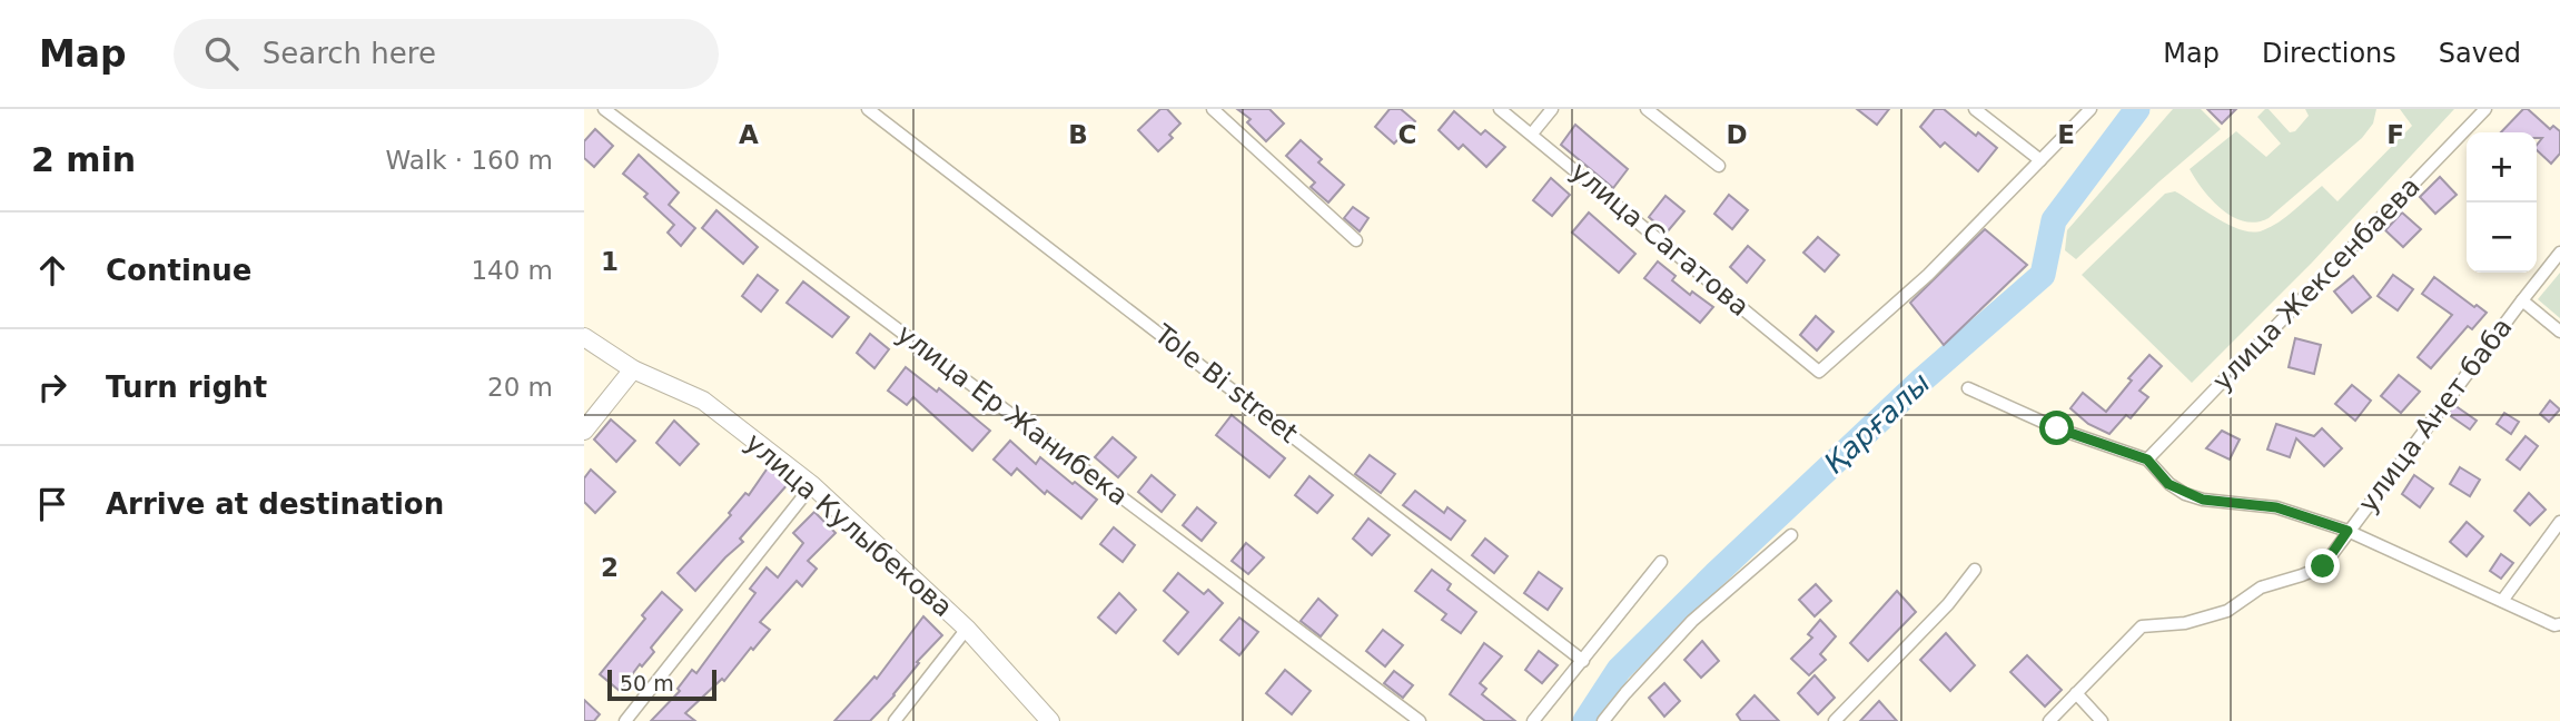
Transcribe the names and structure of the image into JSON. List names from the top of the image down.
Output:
{
  "streets": {
    "street": [
      "улица Сагатова",
      "улица Жексенбаева",
      "Tole Bi street",
      "улица Ер Жанибека",
      "улица Анет баба",
      "улица Кулыбекова"
    ]
  },
  "water": ["Қарғалы"],
  "scale_bar": "50 m",
  "page": {
    "header": "Map",
    "search": "Search here",
    "nav": ["Map", "Directions", "Saved"],
    "heading": ["2 min", "Walk · 160 m"],
    "map_buttons": ["+", "−"],
    "list": [
      ["Continue", "140 m"],
      ["Turn right", "20 m"],
      "Arrive at destination"
    ],
    "scale": "50 m"
  },
  "grid": {
    "columns": [
      "A",
      "B",
      "C",
      "D",
      "E",
      "F"
    ],
    "rows": ["1", "2"]
  }
}
